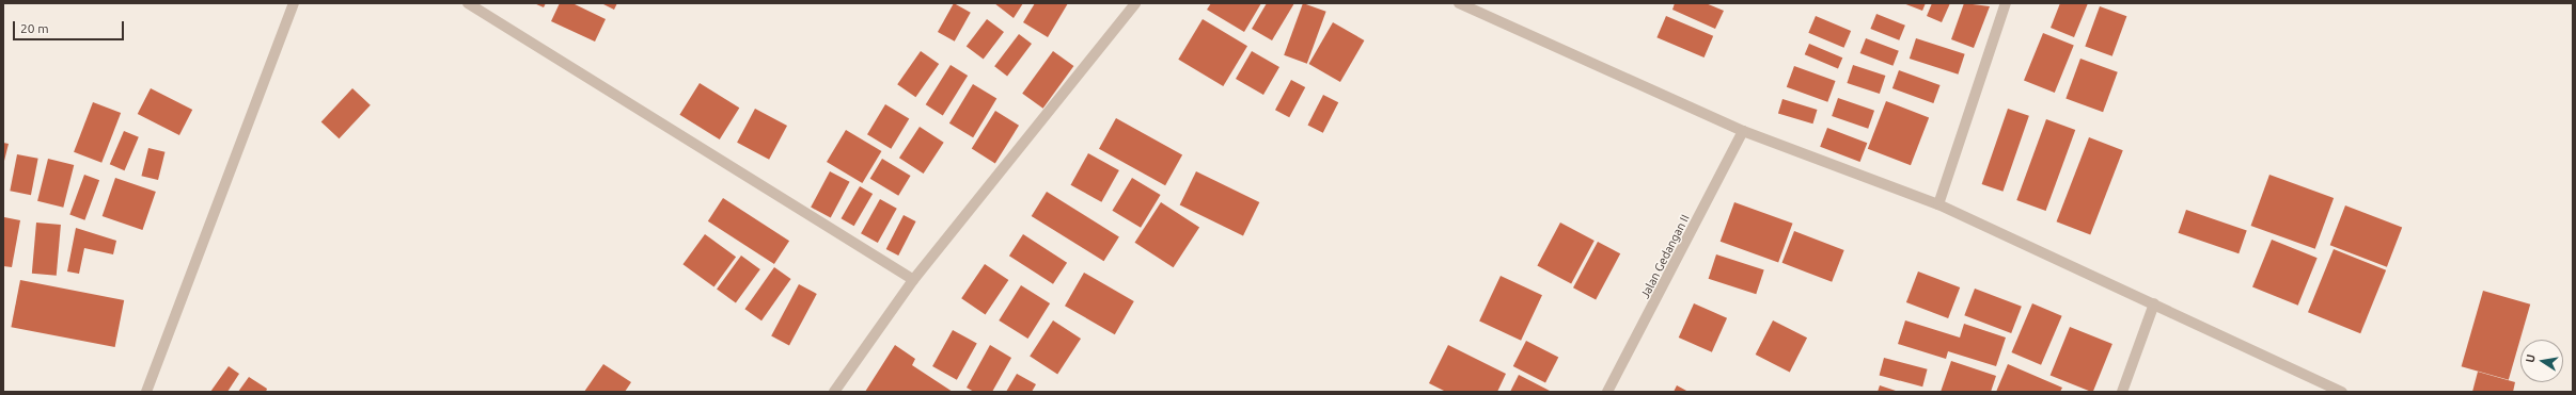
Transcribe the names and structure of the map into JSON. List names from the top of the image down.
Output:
{
  "streets": {
    "street": ["Jalan Gedangan II"]
  },
  "scale_bar": "20 m",
  "north": "left"
}
